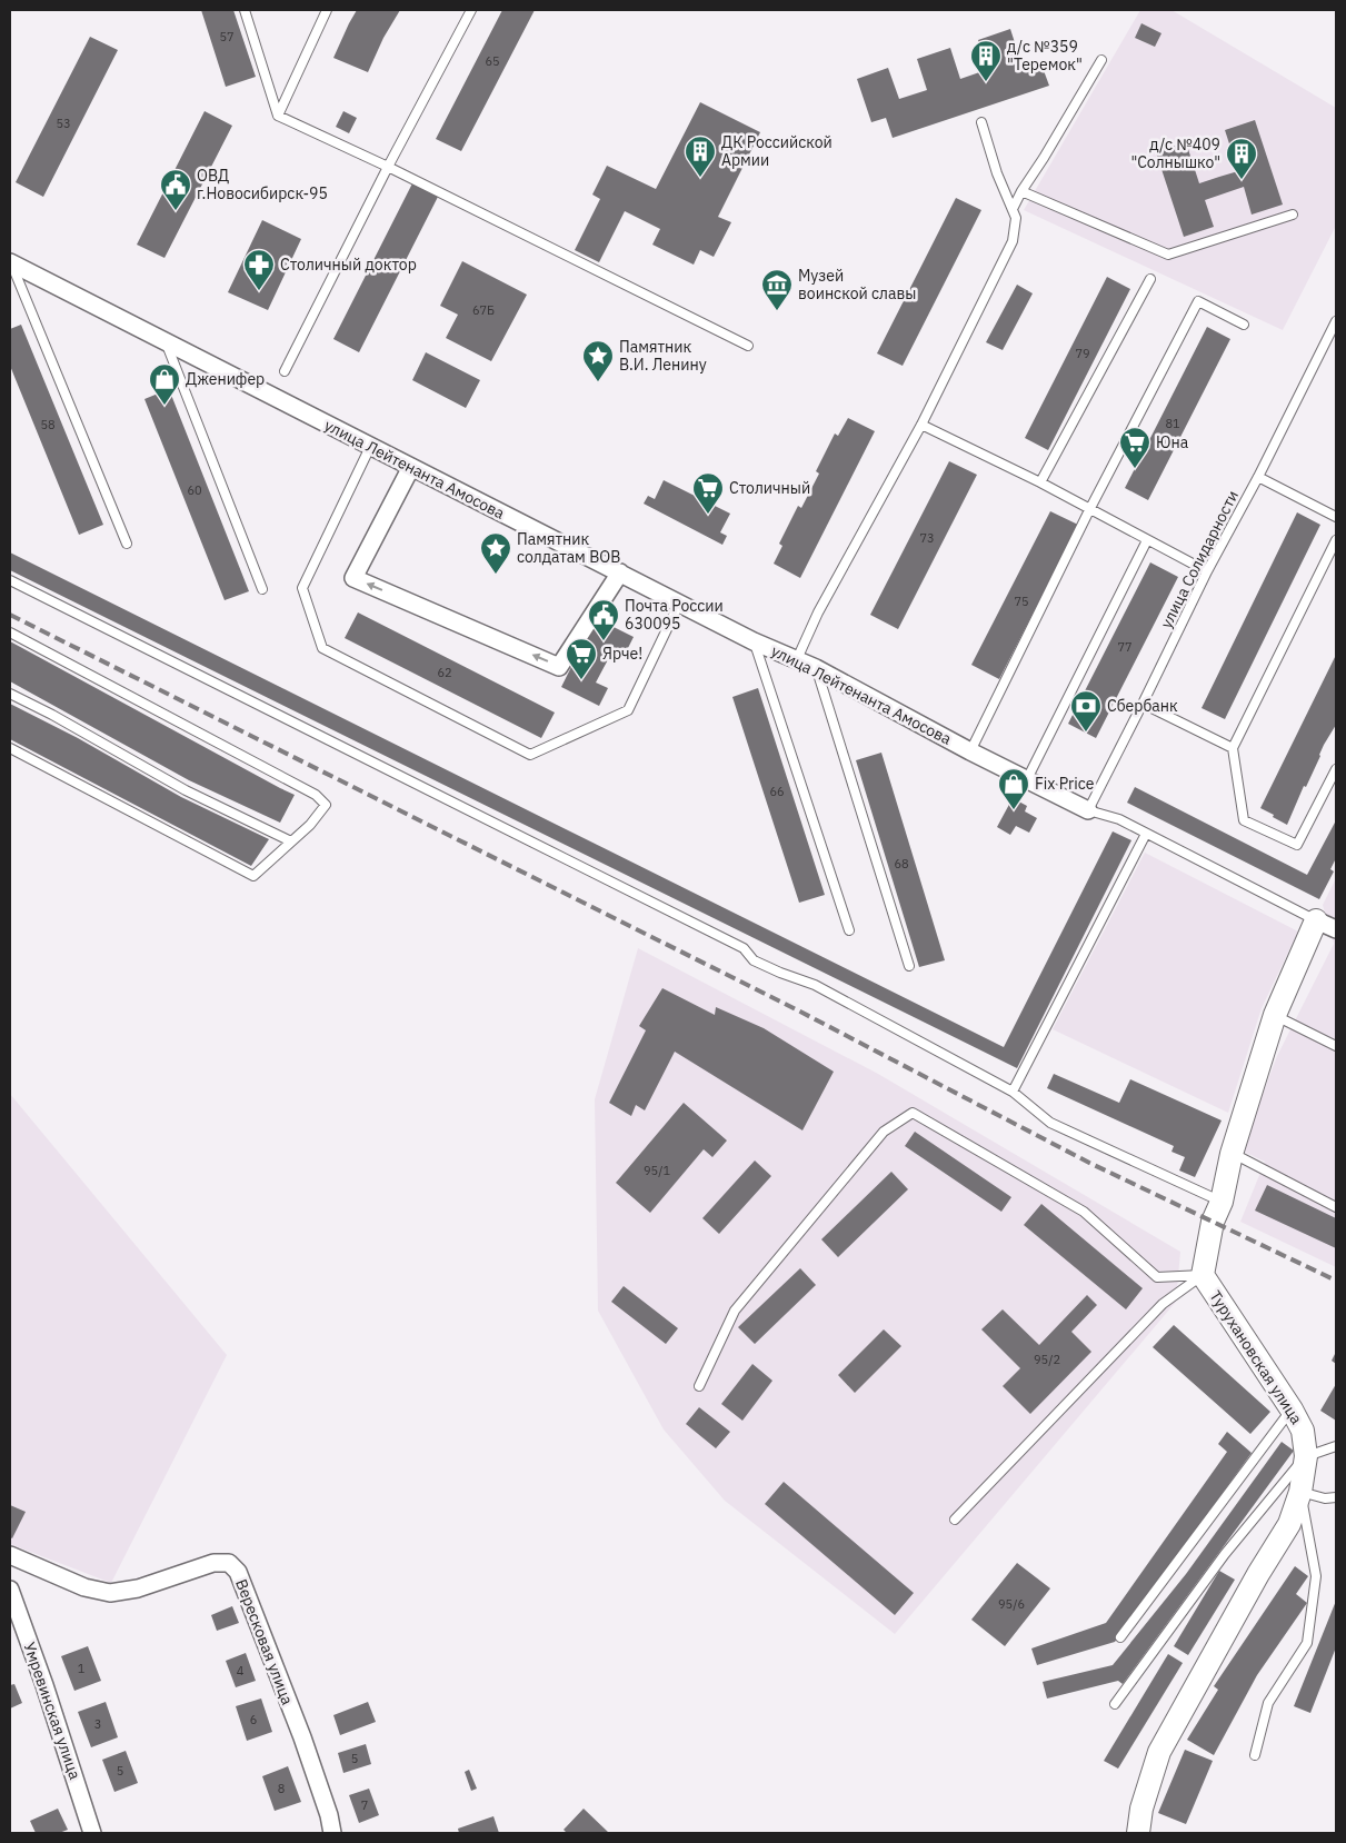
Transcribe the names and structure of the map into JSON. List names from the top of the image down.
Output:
{
  "streets": {
    "street": [
      "улица Лейтенанта Амосова",
      "Турухановская улица",
      "Вересковая улица",
      "Умревинская улица"
    ],
    "lane": ["улица Солидарности"]
  },
  "crossings": [
    ["улица Лейтенанта Амосова", "улица Солидарности"]
  ],
  "places": {
    "building": ["д/с №359 \"Теремок\"", "ДК Российской Армии", "д/с №409 \"Солнышко\""],
    "public building": ["ОВД г.Новосибирск-95", "Почта России 630095"],
    "pharmacy": ["Столичный доктор"],
    "museum": ["Музей воинской славы"],
    "place": ["Памятник В.И. Ленину", "Памятник солдатам ВОВ"],
    "shop": ["Дженифер", "Fix Price"],
    "supermarket": ["Юна", "Столичный", "Ярче!"],
    "bank": ["Сбербанк"]
  },
  "house_numbers": [
    "57",
    "65",
    "53",
    "67Б",
    "79",
    "81",
    "58",
    "60",
    "73",
    "75",
    "77",
    "62",
    "66",
    "68",
    "95/1",
    "95/2",
    "95/6",
    "1",
    "4",
    "6",
    "3",
    "5",
    "5",
    "8",
    "7"
  ]
}
